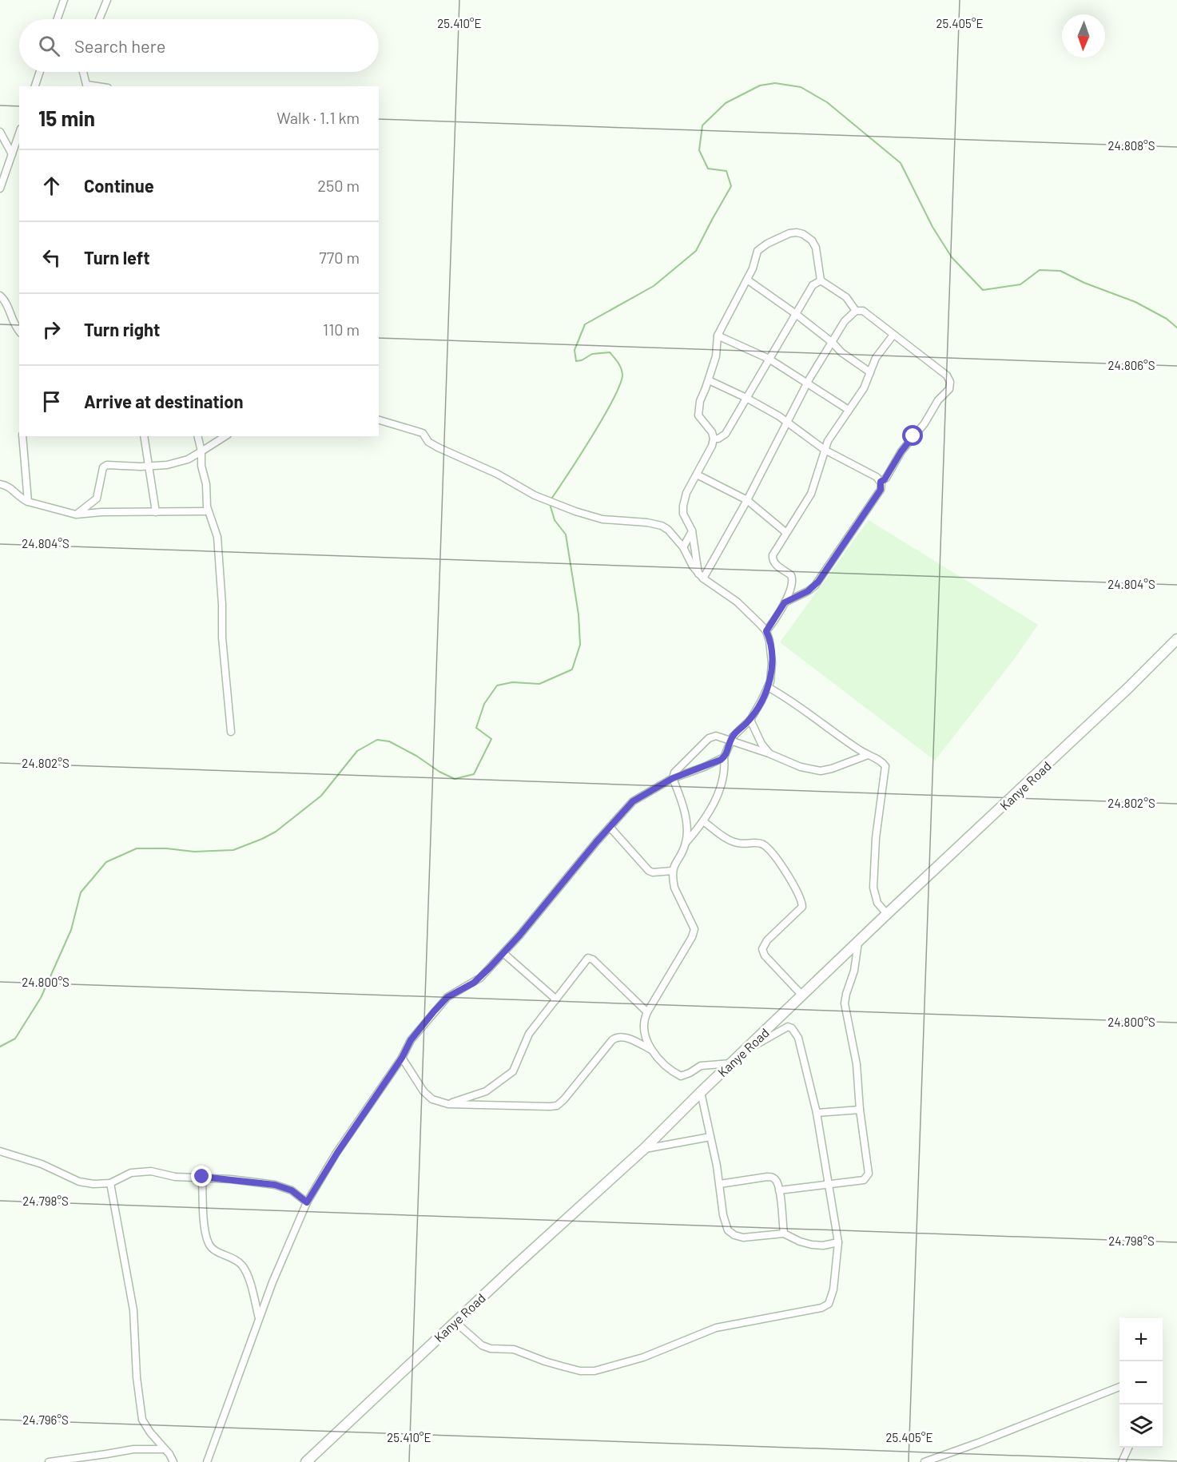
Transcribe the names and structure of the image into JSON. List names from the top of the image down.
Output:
{
  "streets": {
    "main road": ["Kanye Road"]
  },
  "north": "bottom",
  "page": {
    "search": "Search here",
    "heading": ["15 min", "Walk · 1.1 km"],
    "list": [
      ["Continue", "250 m"],
      ["Turn left", "770 m"],
      ["Turn right", "110 m"],
      "Arrive at destination"
    ],
    "map_buttons": ["+", "−"]
  },
  "coordinates": [
    "25.410°E",
    "25.405°E",
    "24.808°S",
    "24.806°S",
    "24.804°S",
    "24.802°S",
    "24.800°S",
    "24.798°S",
    "24.796°S"
  ]
}
